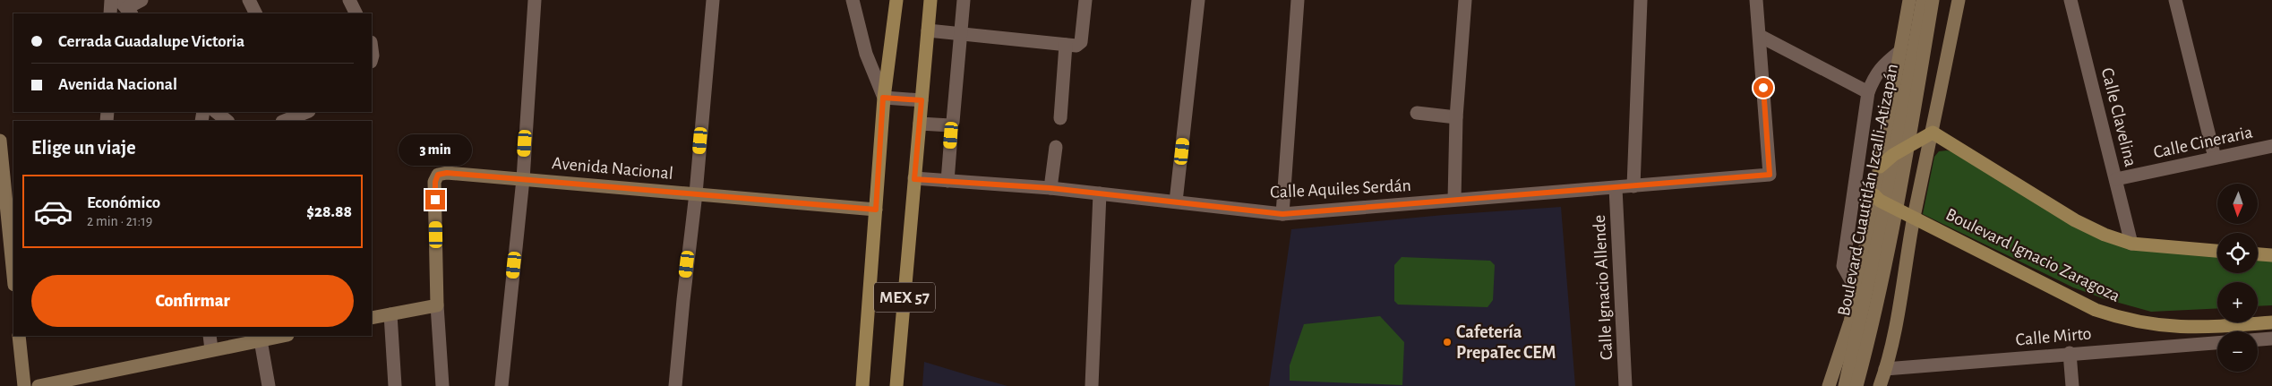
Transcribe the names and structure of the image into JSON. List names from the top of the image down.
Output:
{
  "streets": {
    "main road": ["Boulevard Ignacio Zaragoza", "MEX 57"],
    "street": [
      "Calle Clavelina",
      "Calle Cineraria",
      "Avenida Nacional",
      "Calle Aquiles Serdán",
      "Boulevard Cuautitlán Izcalli-Atizapán",
      "Calle Ignacio Allende",
      "Calle Mirto"
    ]
  },
  "crossings": [
    ["Calle Clavelina", "Calle Cineraria"],
    ["Avenida Nacional", "MEX 57"],
    ["Calle Aquiles Serdán", "Calle Ignacio Allende"],
    ["Calle Aquiles Serdán", "MEX 57"]
  ],
  "places": ["Cafetería PrepaTec CEM"],
  "north": "bottom",
  "page": {
    "banner": ["Cerrada Guadalupe Victoria", "Avenida Nacional"],
    "heading": "Elige un viaje",
    "bubble": "3 min",
    "list": [
      {
        "name": "Económico",
        "note": "2 min · 21:19",
        "value": "$28.88"
      }
    ],
    "map_buttons": ["+", "−"],
    "buttons": "Confirmar"
  }
}
